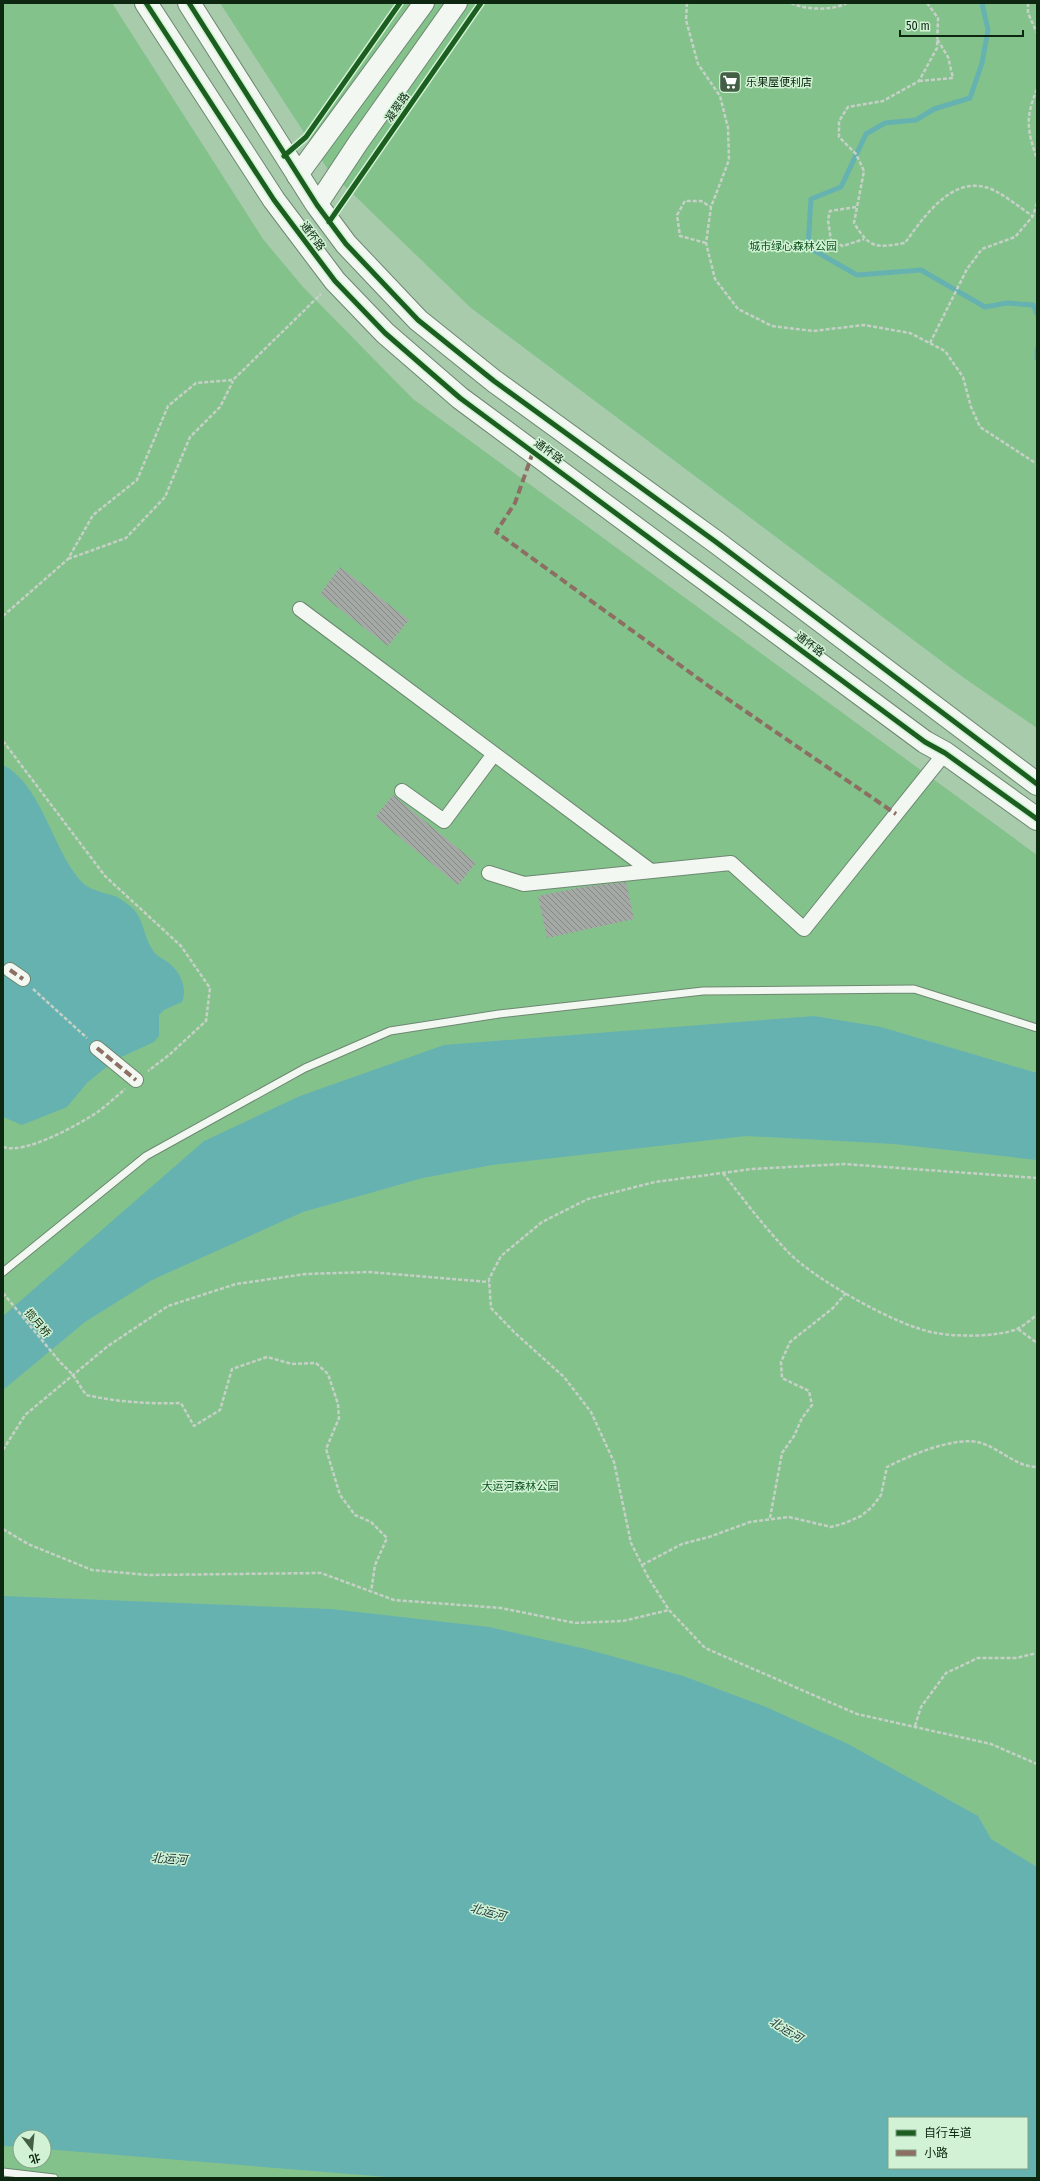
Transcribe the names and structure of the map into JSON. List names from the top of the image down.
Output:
{
  "streets": {
    "main road": ["凝翠路", "通怀路"],
    "path": ["揽月桥"]
  },
  "crossings": [
    ["凝翠路", "通怀路"]
  ],
  "water": ["北运河"],
  "parks": ["城市绿心森林公园", "大运河森林公园"],
  "places": {
    "supermarket": ["乐果屋便利店"]
  },
  "legend": ["自行车道", "小路"],
  "scale_bar": "50 m",
  "north": "bottom"
}
